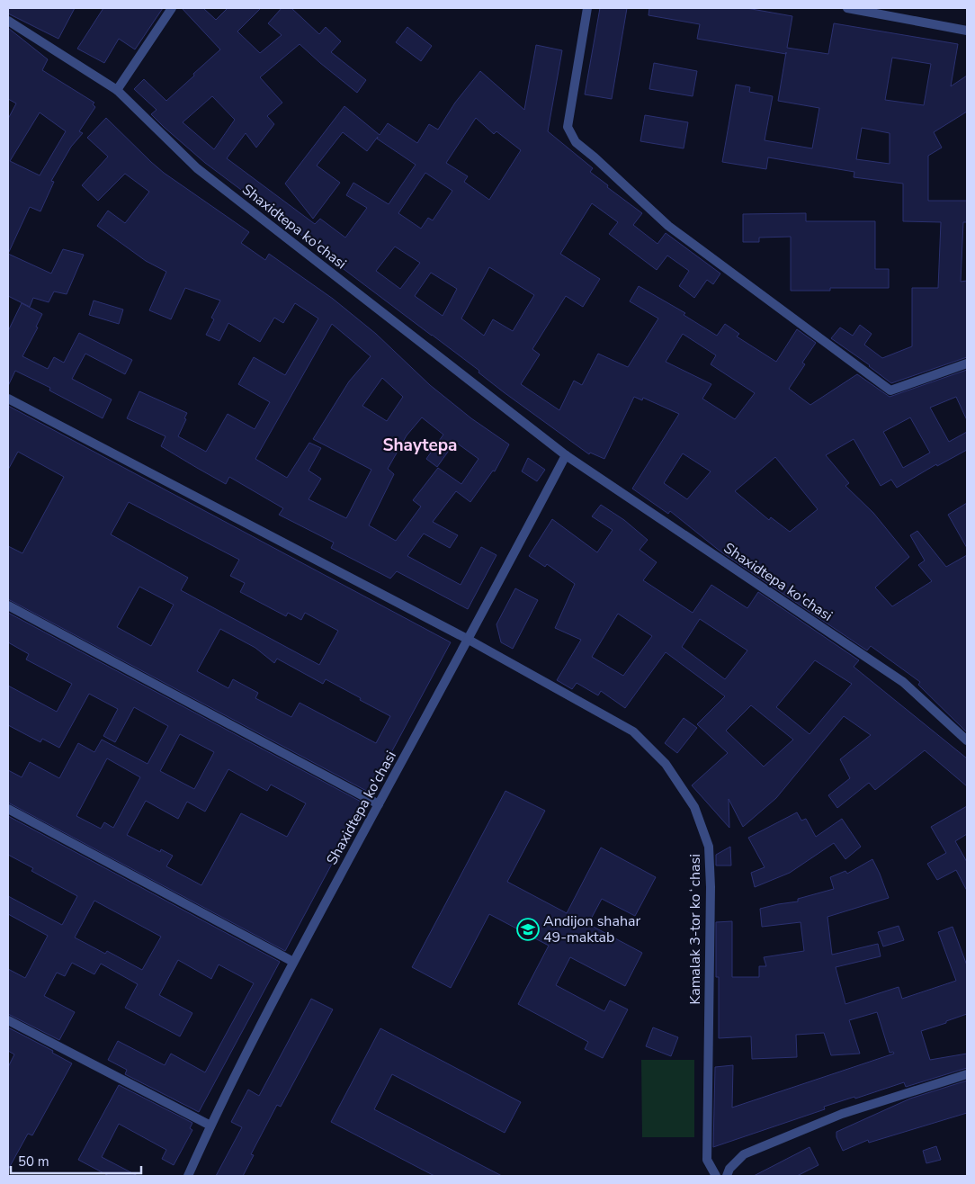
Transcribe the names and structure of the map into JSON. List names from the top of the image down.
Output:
{
  "streets": {
    "street": ["Shaxidtepa ko'chasi", "Kamalak 3-tor koʻchasi"]
  },
  "crossings": [
    ["Shaxidtepa ko'chasi", "Kamalak 3-tor koʻchasi"]
  ],
  "districts": ["Shaytepa"],
  "places": {
    "school or university": ["Andijon shahar 49-maktab"]
  },
  "scale_bar": "50 m"
}
